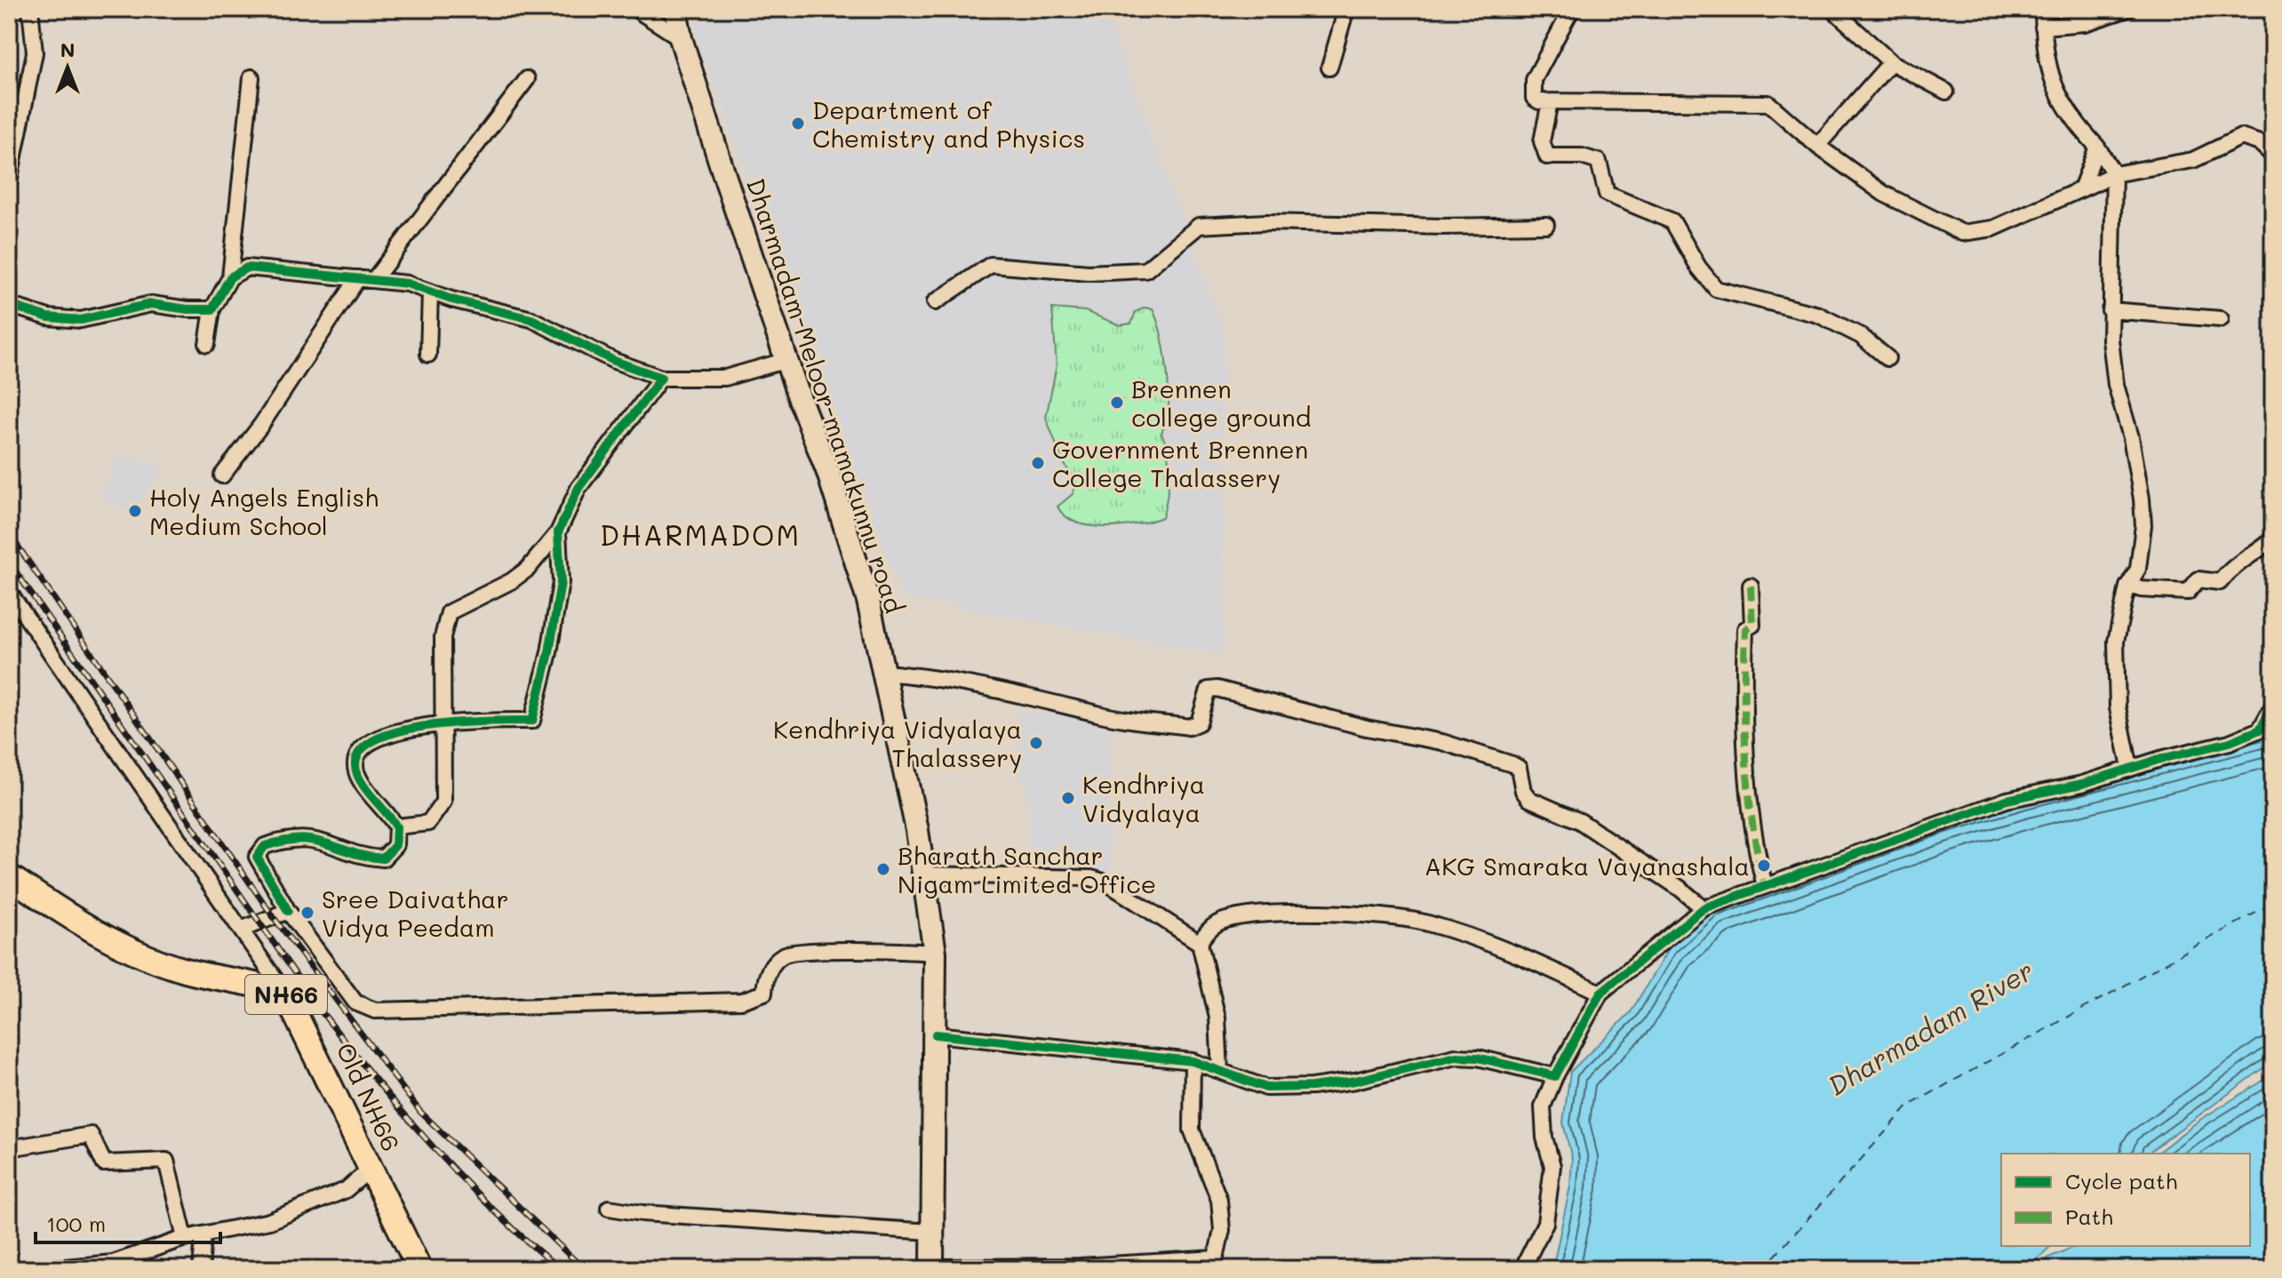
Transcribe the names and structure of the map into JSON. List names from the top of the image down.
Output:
{
  "streets": {
    "main road": ["Dharmadam-Meloor-mamakunnu road", "NH66", "Old NH66"]
  },
  "crossings": [
    ["NH66", "Old NH66"]
  ],
  "districts": ["DHARMADOM"],
  "water": ["Dharmadam River"],
  "places": [
    "Department of Chemistry and Physics",
    "Brennen college ground",
    "Government Brennen College Thalassery",
    "Holy Angels English Medium School",
    "Kendhriya Vidyalaya Thalassery",
    "Kendhriya Vidyalaya",
    "AKG Smaraka Vayanashala",
    "Bharath Sanchar Nigam Limited Office",
    "Sree Daivathar Vidya Peedam"
  ],
  "legend": ["Cycle path", "Path"],
  "scale_bar": "100 m",
  "north": "top"
}
